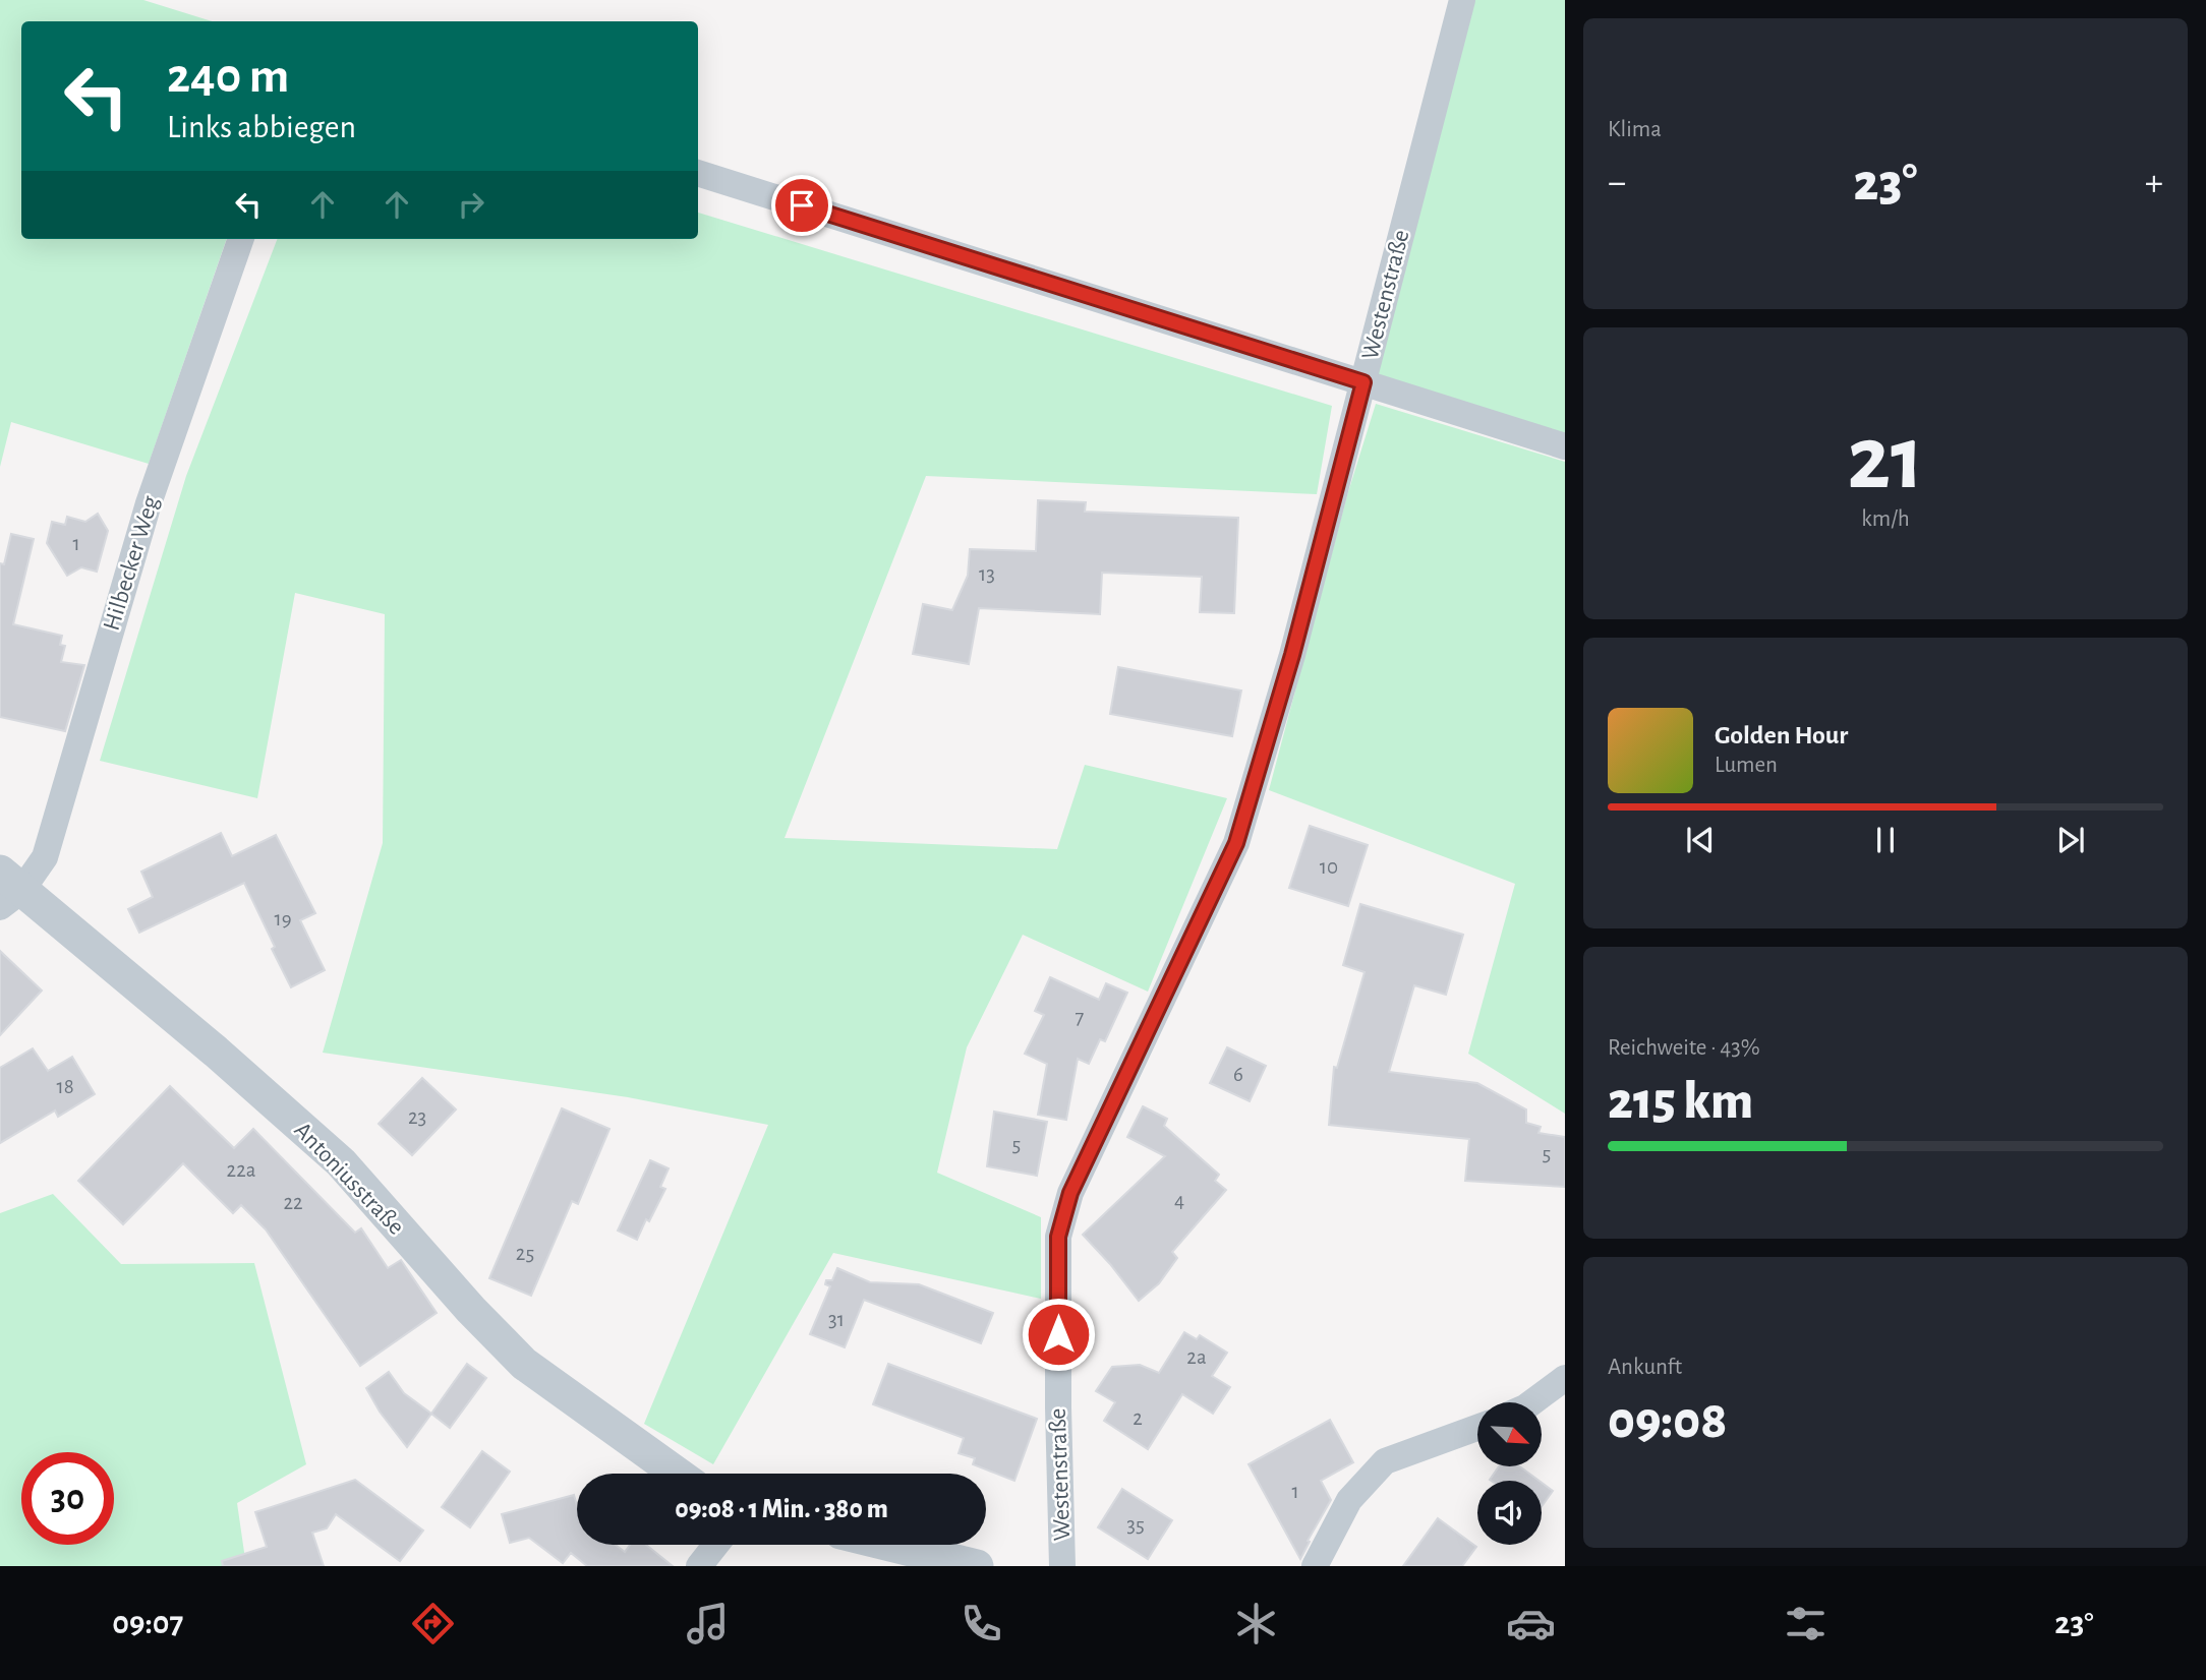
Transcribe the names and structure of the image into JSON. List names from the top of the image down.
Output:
{
  "streets": {
    "street": ["Westenstraße", "Hilbecker Weg", "Antoniusstraße"]
  },
  "crossings": [
    ["Hilbecker Weg", "Antoniusstraße"]
  ],
  "house_numbers": [
    "1",
    "13",
    "10",
    "19",
    "7",
    "6",
    "18",
    "23",
    "5",
    "5",
    "22a",
    "4",
    "22",
    "25",
    "31",
    "2a",
    "2",
    "1",
    "35"
  ],
  "north": "bottom right",
  "page": {
    "tile": [
      "Klima",
      ["21", "km/h"],
      ["Reichweite · 43%", "215 km"],
      ["Ankunft", "09:08"]
    ],
    "turn": ["240 m", "Links abbiegen"],
    "heat": ["−", "23°", "+"],
    "song": ["Golden Hour", "Lumen"],
    "limit": "30",
    "trip": "09:08 · 1 Min. · 380 m",
    "tabs": ["09:07", "23°"]
  }
}
